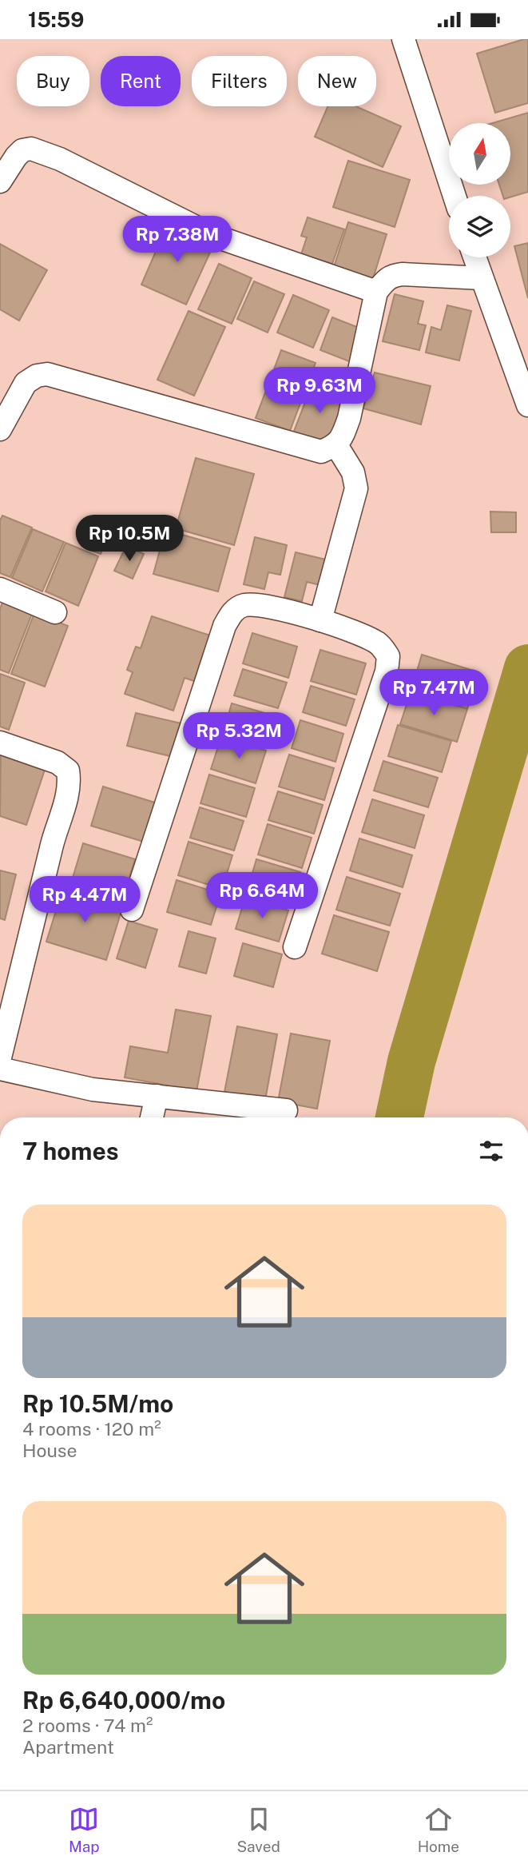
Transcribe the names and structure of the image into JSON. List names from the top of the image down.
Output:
{
  "north": "top",
  "page": {
    "status": "15:59",
    "chip": [
      "Buy",
      "Rent",
      "Filters",
      "New"
    ],
    "price": [
      "Rp 7.38M",
      "Rp 9.63M",
      "Rp 10.5M",
      "Rp 7.47M",
      "Rp 5.32M",
      "Rp 6.64M",
      "Rp 4.47M"
    ],
    "heading": "7 homes",
    "list": [
      {
        "name": "Rp 10.5M/mo",
        "note": "4 rooms · 120 m² · House"
      },
      {
        "name": "Rp 6,640,000/mo",
        "note": "2 rooms · 74 m² · Apartment"
      }
    ],
    "tabs": ["Map", "Saved", "Home"]
  }
}
